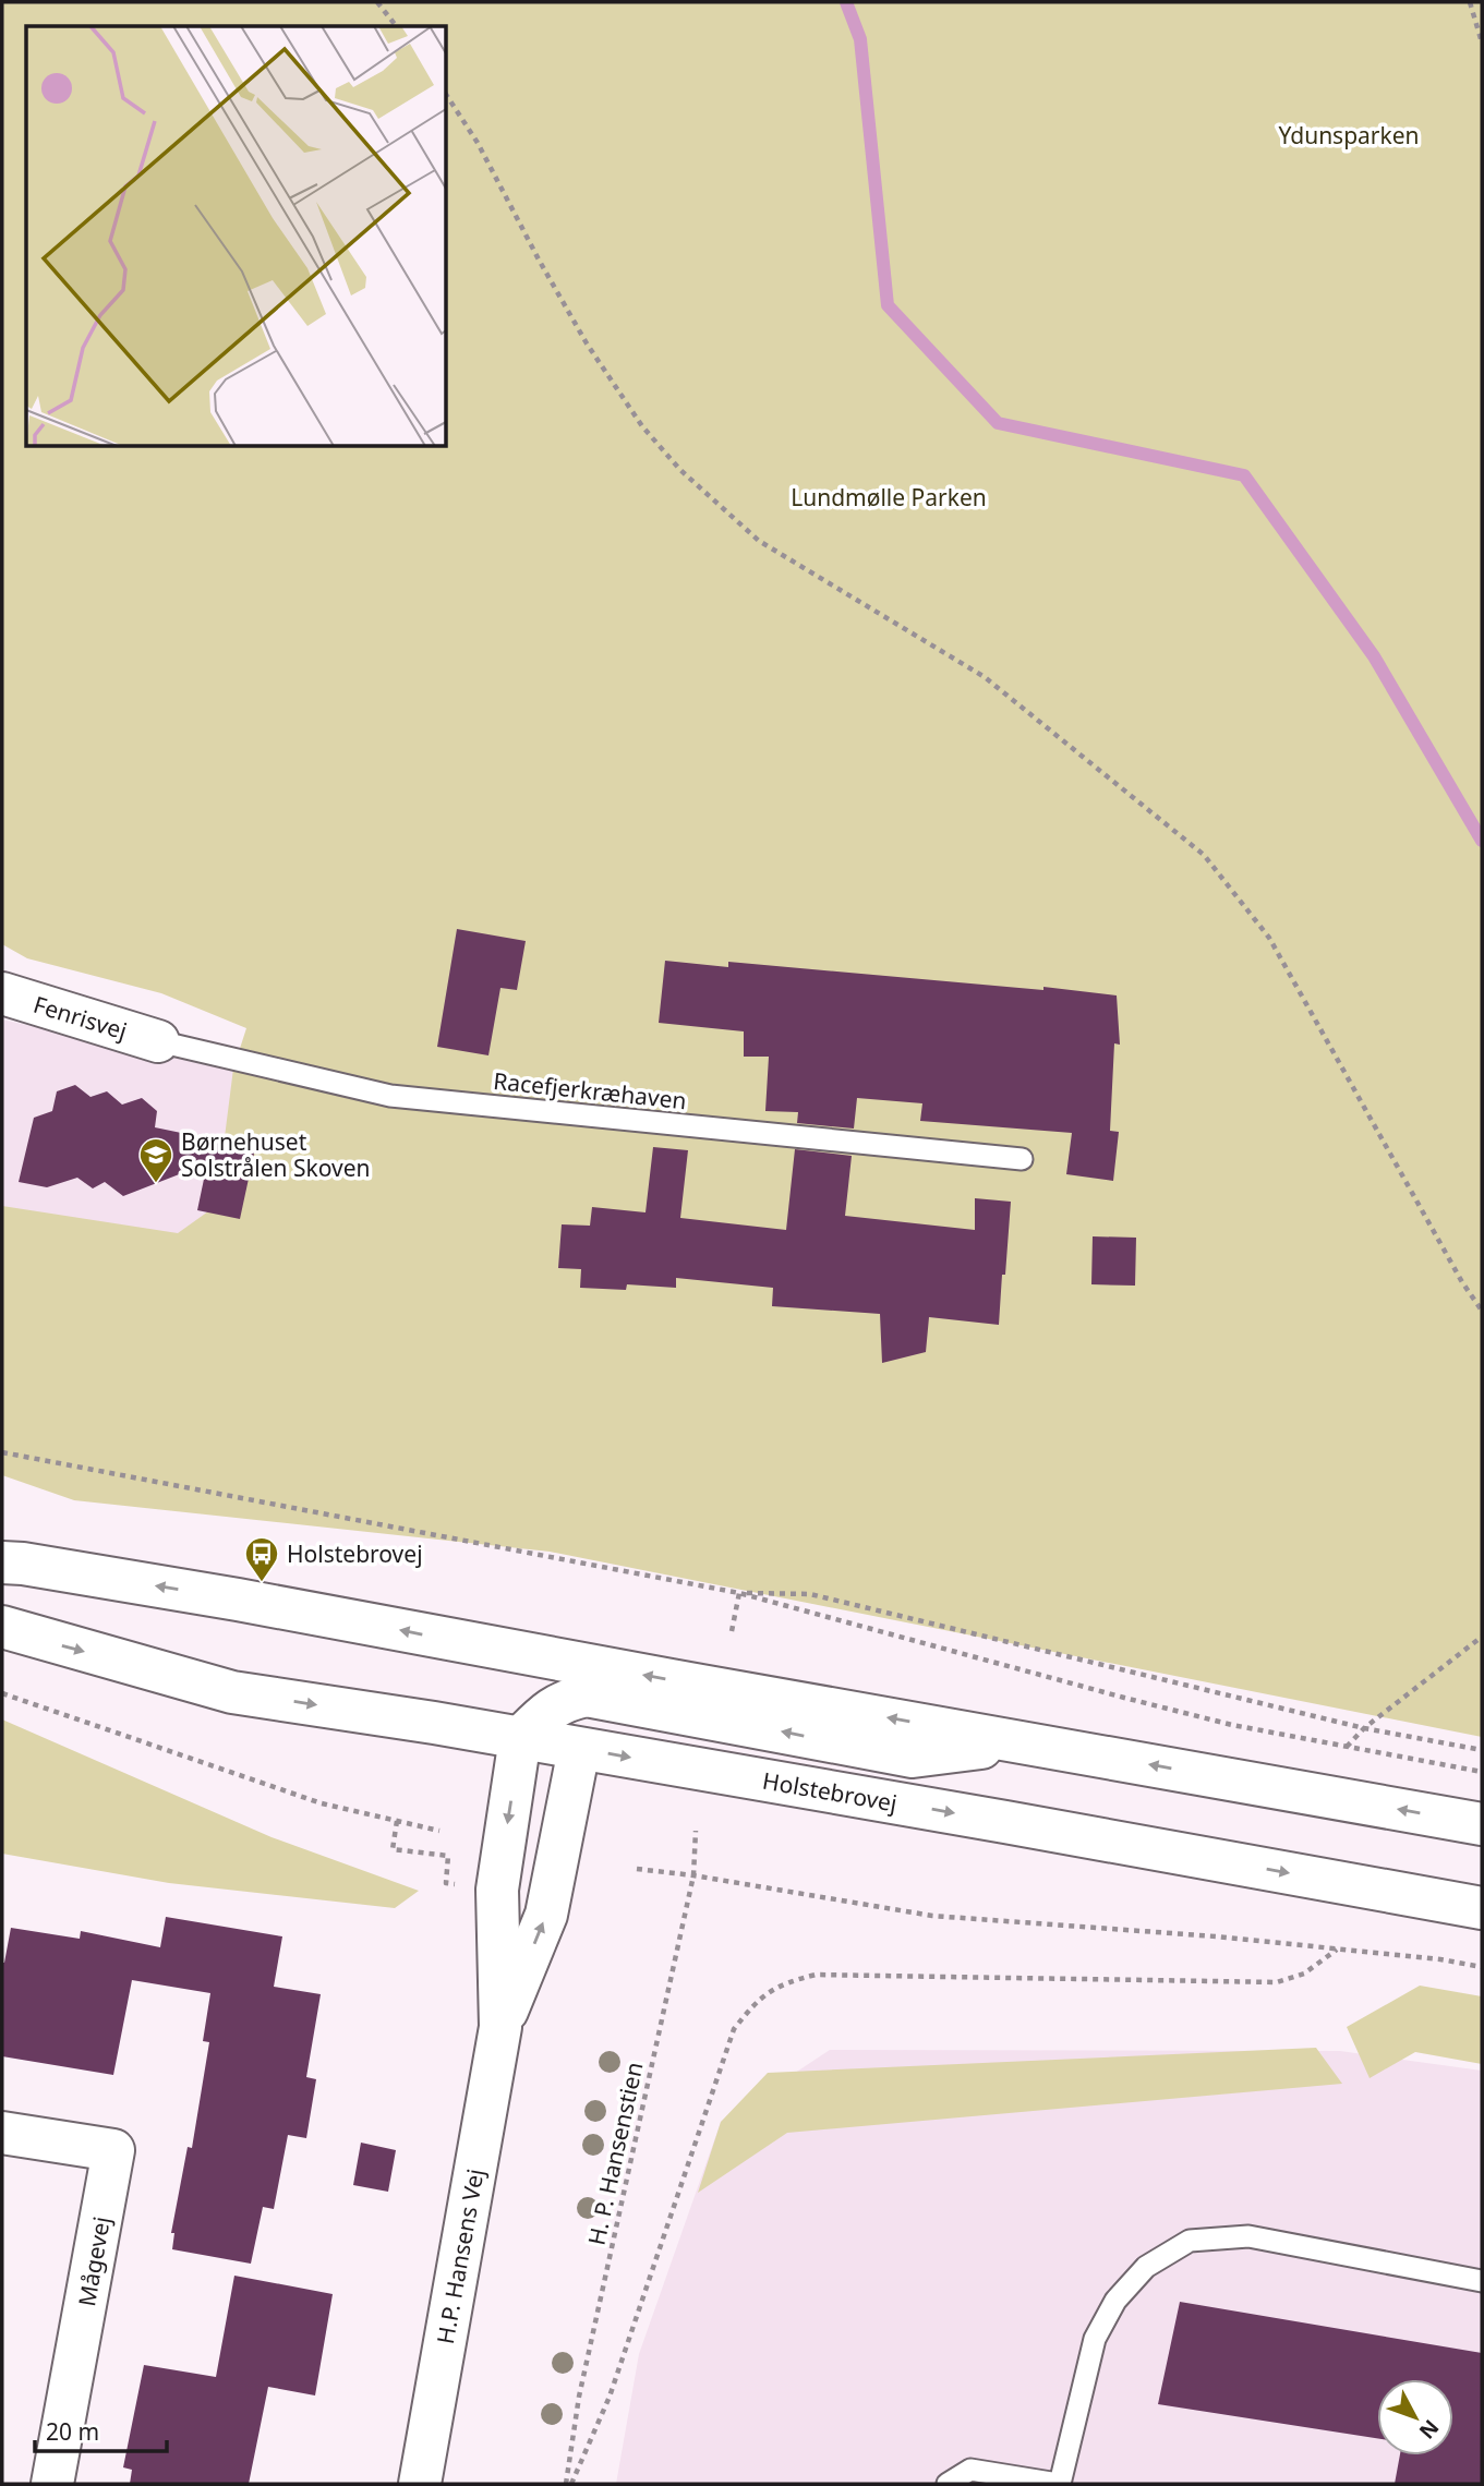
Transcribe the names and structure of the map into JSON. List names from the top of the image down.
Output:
{
  "streets": {
    "main road": [
      "Fenrisvej",
      "Holstebrovej",
      "H.P. Hansens Vej",
      "Mågevej"
    ],
    "lane": ["Racefjerkræhaven"],
    "path": ["H. P. Hansenstien"]
  },
  "crossings": [
    ["Fenrisvej", "Racefjerkræhaven"],
    ["Holstebrovej", "H.P. Hansens Vej"]
  ],
  "parks": ["Ydunsparken", "Lundmølle Parken"],
  "places": {
    "school or university": ["Børnehuset Solstrålen Skoven"],
    "bus stop": ["Holstebrovej"]
  },
  "scale_bar": "20 m",
  "north": "bottom right"
}
